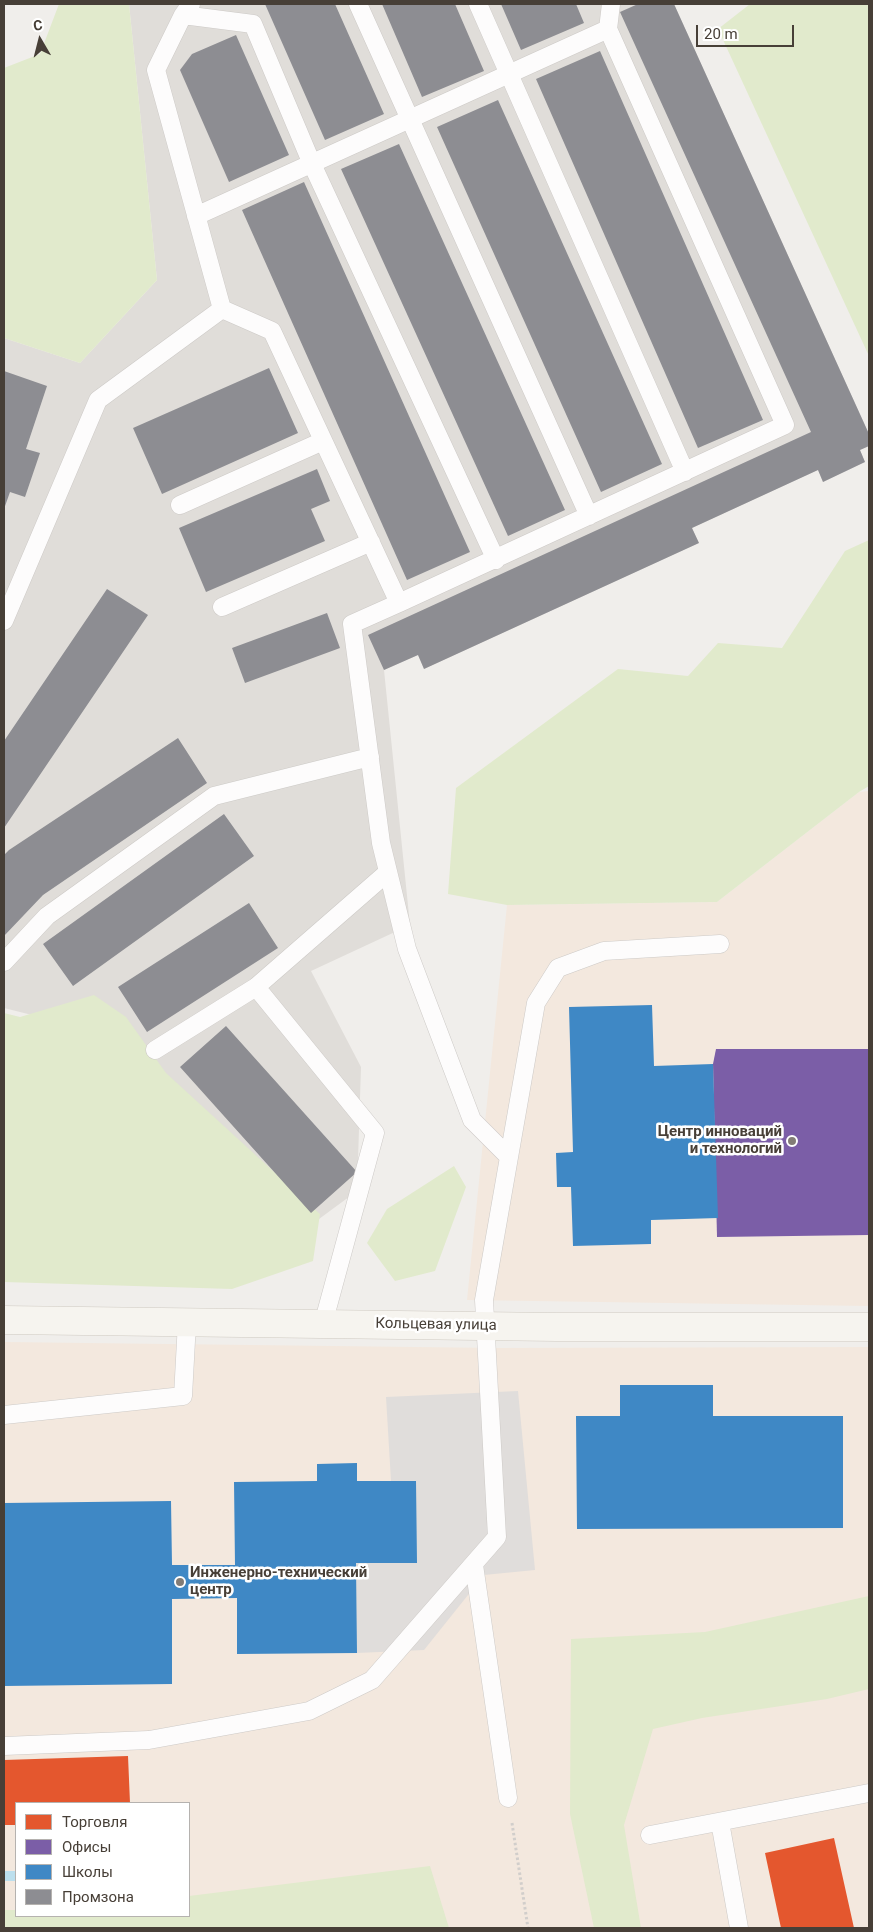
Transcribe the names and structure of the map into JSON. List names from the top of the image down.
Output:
{
  "streets": {
    "street": ["Кольцевая улица"]
  },
  "places": ["Центр инноваций и технологий", "Инженерно-технический центр"],
  "legend": [
    "Торговля",
    "Офисы",
    "Школы",
    "Промзона"
  ],
  "scale_bar": "20 m",
  "north": "top"
}
